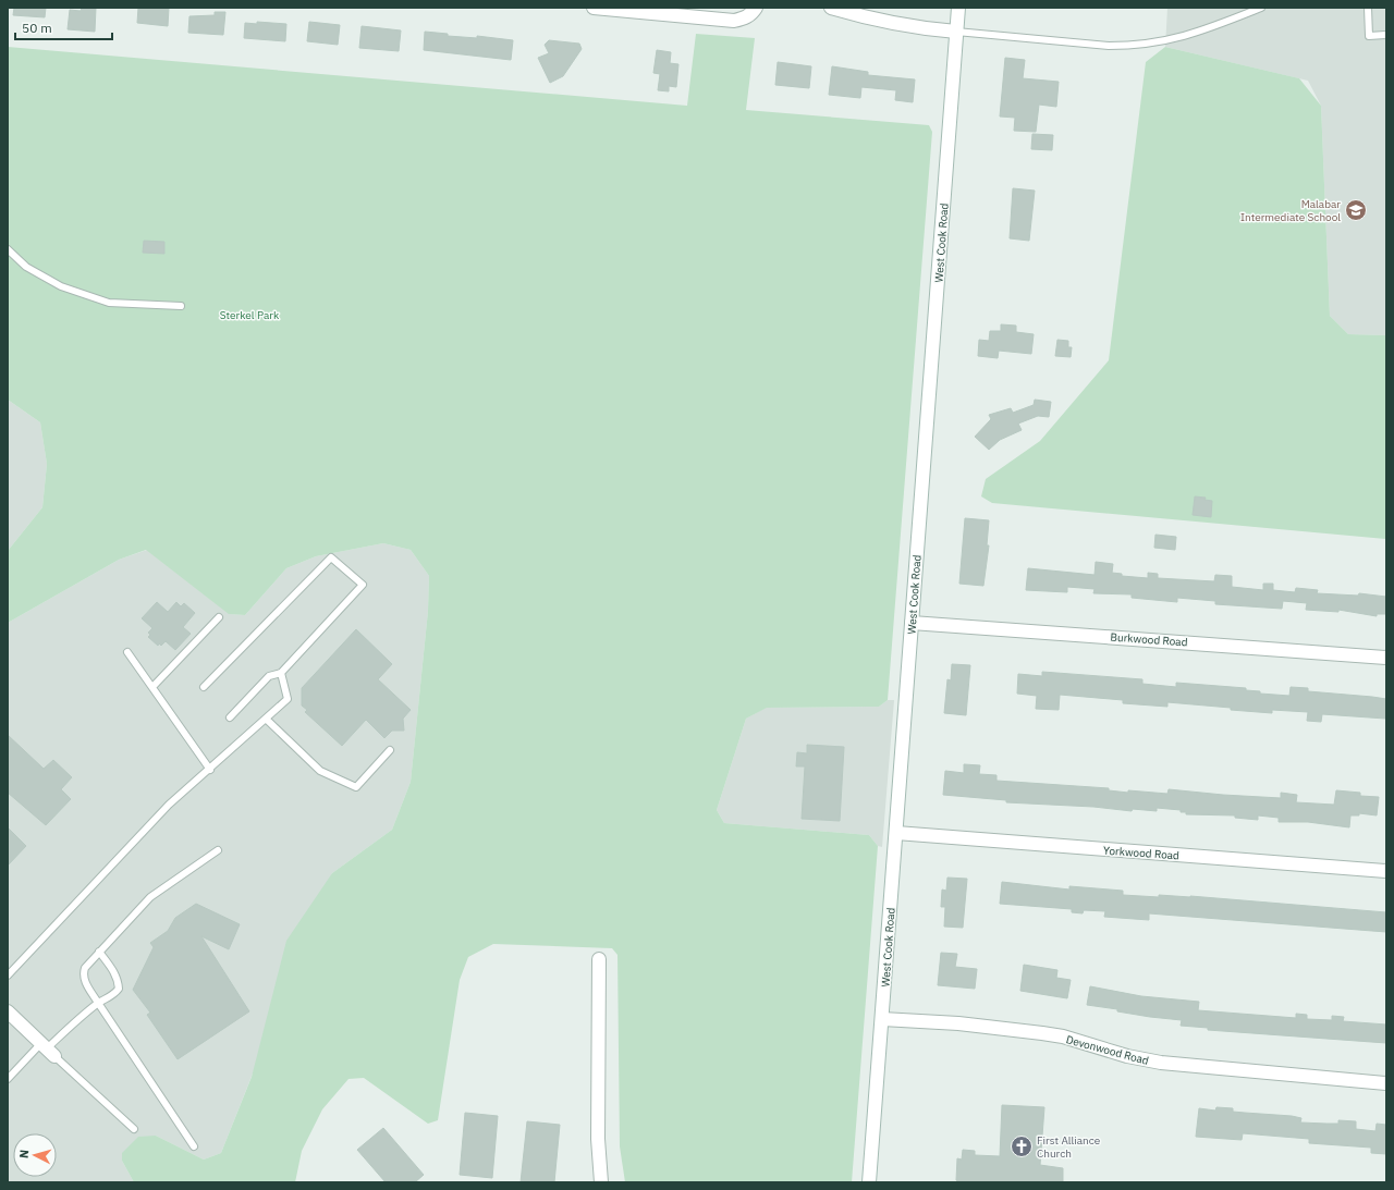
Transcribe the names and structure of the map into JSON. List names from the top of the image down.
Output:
{
  "streets": {
    "street": [
      "West Cook Road",
      "Burkwood Road",
      "Yorkwood Road",
      "Devonwood Road"
    ]
  },
  "crossings": [
    ["West Cook Road", "Burkwood Road"],
    ["West Cook Road", "Yorkwood Road"],
    ["West Cook Road", "Devonwood Road"]
  ],
  "parks": ["Sterkel Park"],
  "places": {
    "school or university": ["Malabar Intermediate School"],
    "church": ["First Alliance Church"]
  },
  "scale_bar": "50 m",
  "north": "left"
}
